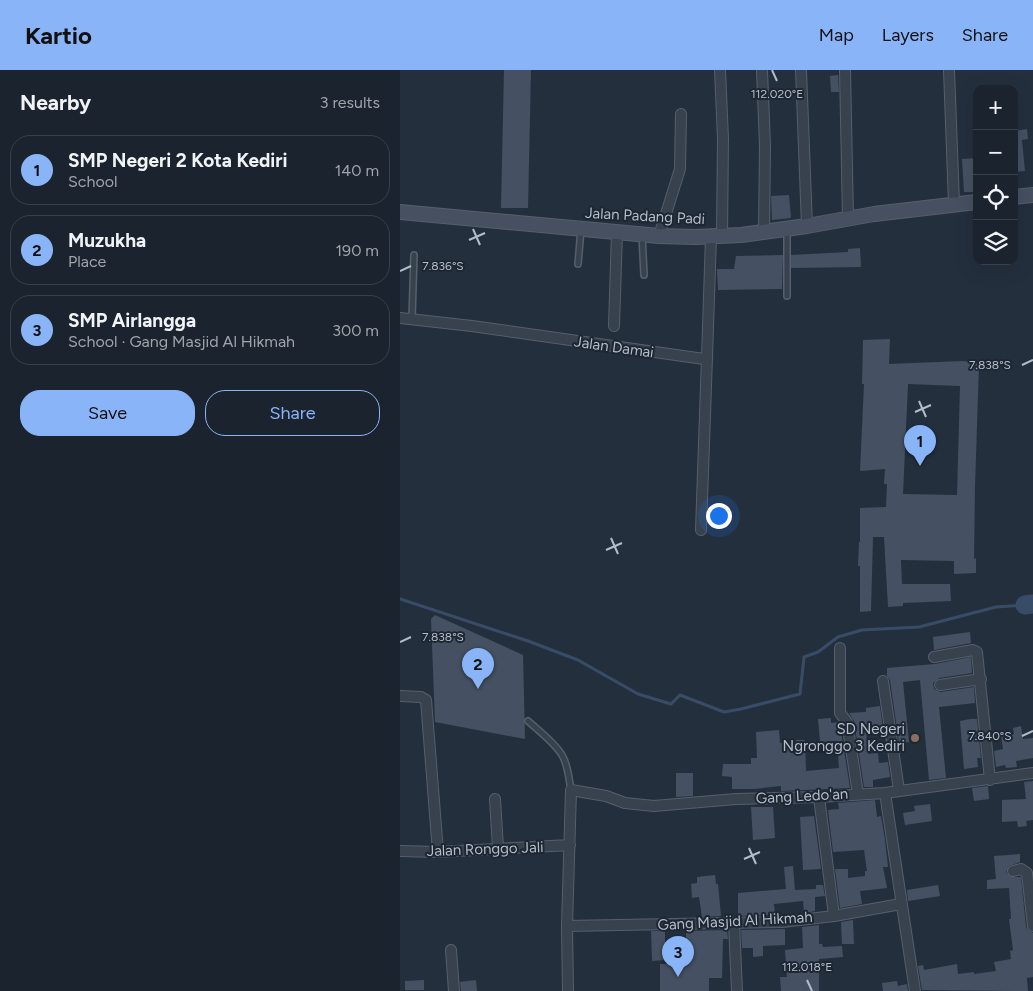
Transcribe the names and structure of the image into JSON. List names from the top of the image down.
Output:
{
  "streets": {
    "main road": ["Jalan Padang Padi"],
    "street": [
      "Jalan Damai",
      "Gang Ledo'an",
      "Jalan Ronggo Jali",
      "Gang Masjid Al Hikmah"
    ]
  },
  "places": ["SD Negeri Ngronggo 3 Kediri"],
  "page": {
    "header": "Kartio",
    "nav": ["Map", "Layers", "Share"],
    "heading": ["Nearby", "3 results"],
    "map_buttons": ["+", "−"],
    "list": [
      {
        "mark": "1",
        "name": "SMP Negeri 2 Kota Kediri",
        "note": "School",
        "value": "140 m"
      },
      {
        "mark": "2",
        "name": "Muzukha",
        "note": "Place",
        "value": "190 m"
      },
      {
        "mark": "3",
        "name": "SMP Airlangga",
        "note": "School · Gang Masjid Al Hikmah",
        "value": "300 m"
      }
    ],
    "buttons": ["Save", "Share"],
    "pins": ["1", "2", "3"]
  },
  "coordinates": [
    "112.020°E",
    "7.836°S",
    "7.838°S",
    "7.840°S",
    "112.018°E"
  ]
}
